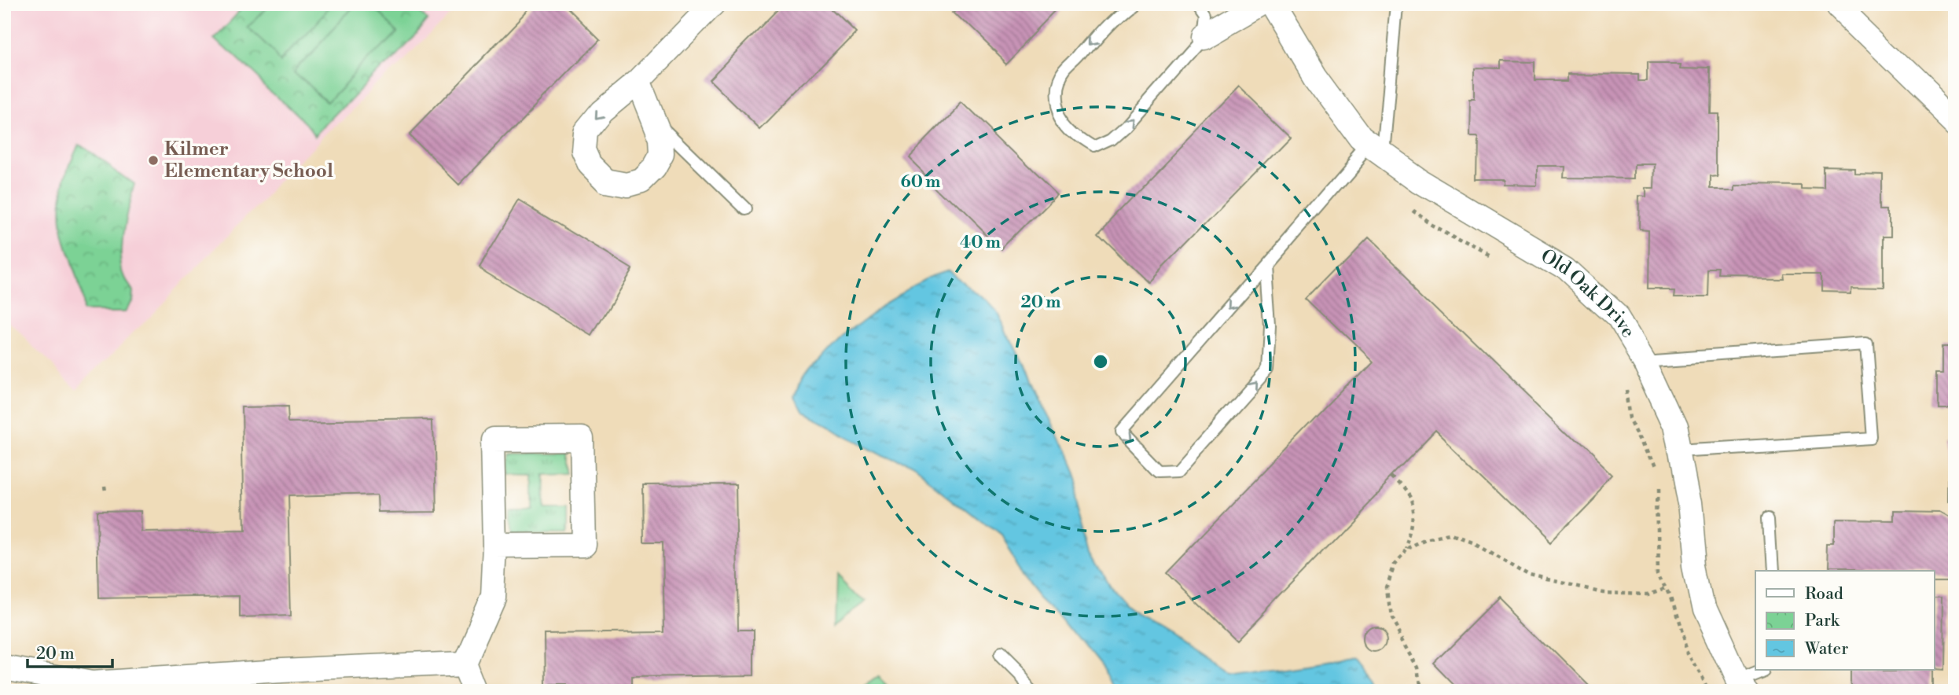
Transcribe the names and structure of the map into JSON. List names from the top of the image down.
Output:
{
  "streets": {
    "street": ["Old Oak Drive"]
  },
  "places": ["Kilmer Elementary School"],
  "legend": ["Road", "Park", "Water"],
  "scale_bar": "20 m",
  "rings": ["60 m", "40 m", "20 m"]
}
